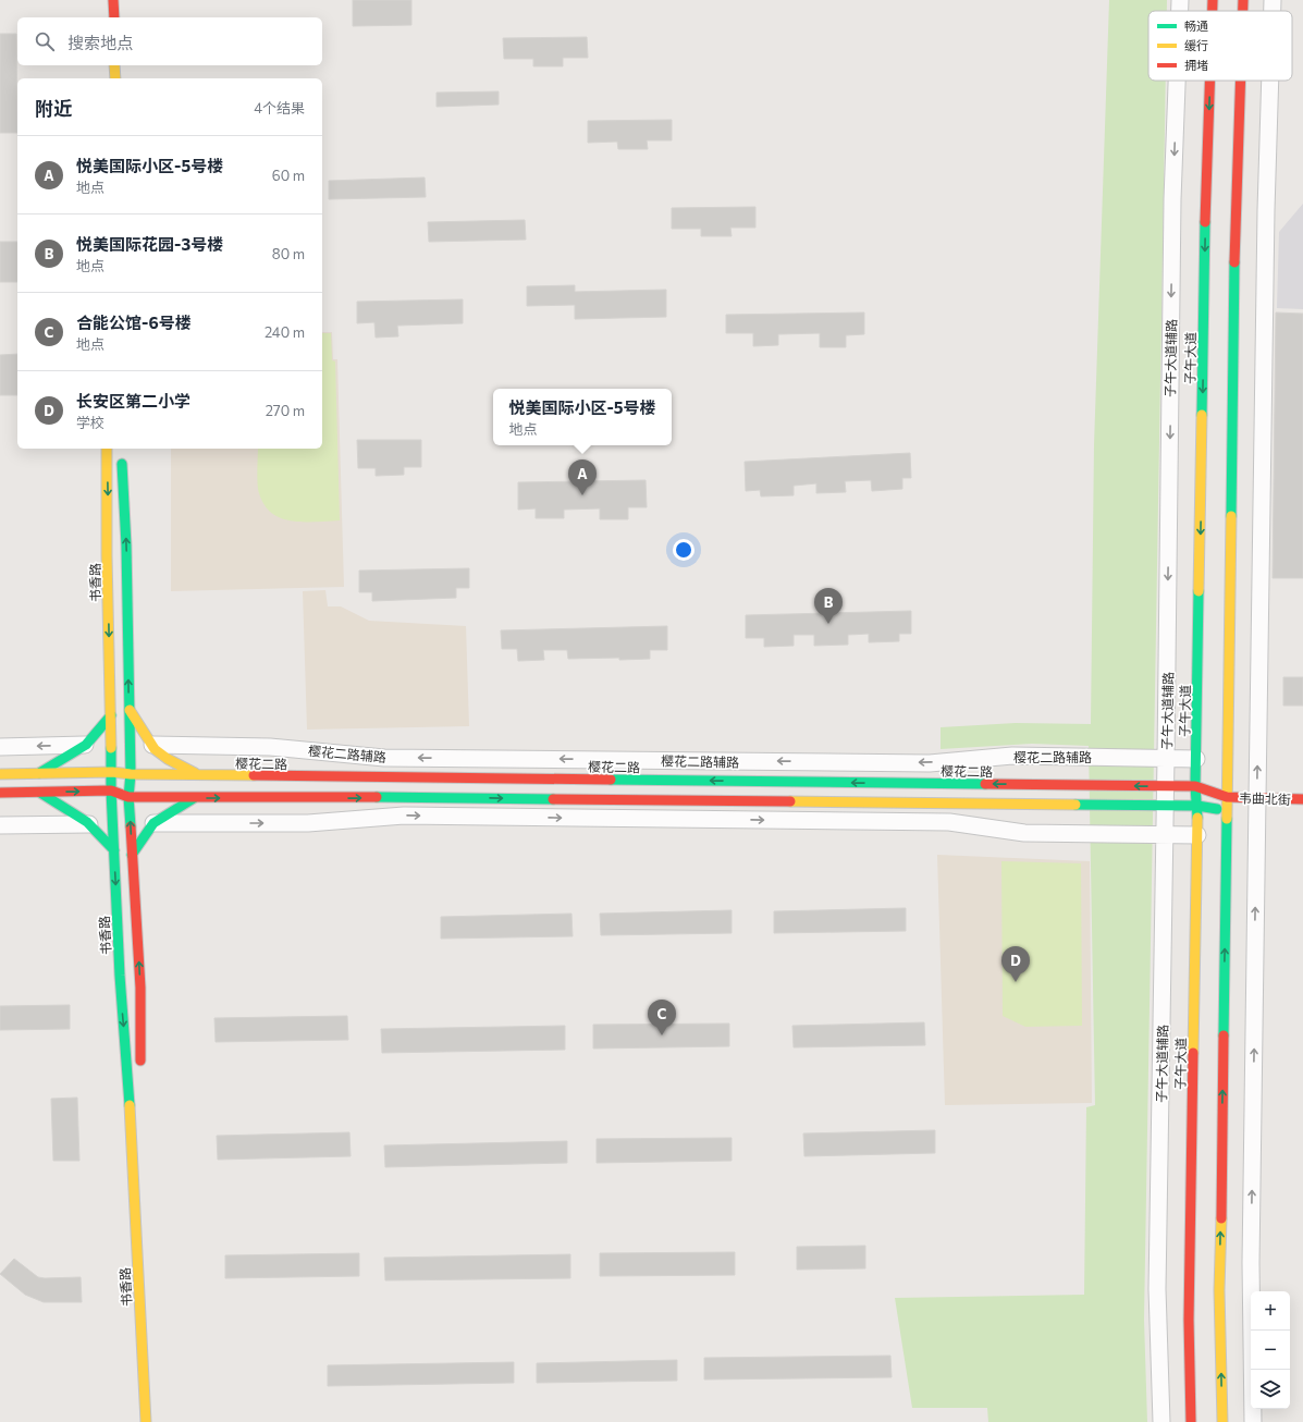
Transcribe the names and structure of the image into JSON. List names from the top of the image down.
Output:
{
  "streets": {
    "main road": [
      "子午大道",
      "书香路",
      "樱花二路",
      "韦曲北街"
    ],
    "street": ["子午大道辅路", "樱花二路辅路"]
  },
  "crossings": [
    ["子午大道辅路", "樱花二路辅路"],
    ["子午大道辅路", "樱花二路"],
    ["子午大道", "樱花二路辅路"],
    ["子午大道", "樱花二路"],
    ["书香路", "樱花二路"],
    ["樱花二路", "韦曲北街"]
  ],
  "legend": ["畅通", "缓行", "拥堵"],
  "page": {
    "search": "搜索地点",
    "heading": ["附近", "4个结果"],
    "list": [
      {
        "mark": "A",
        "name": "悦美国际小区-5号楼",
        "note": "地点",
        "value": "60 m"
      },
      {
        "mark": "B",
        "name": "悦美国际花园-3号楼",
        "note": "地点",
        "value": "80 m"
      },
      {
        "mark": "C",
        "name": "合能公馆-6号楼",
        "note": "地点",
        "value": "240 m"
      },
      {
        "mark": "D",
        "name": "长安区第二小学",
        "note": "学校",
        "value": "270 m"
      }
    ],
    "popup": ["悦美国际小区-5号楼", "地点"],
    "pins": [
      "A",
      "B",
      "D",
      "C"
    ],
    "map_buttons": ["+", "−"]
  }
}
